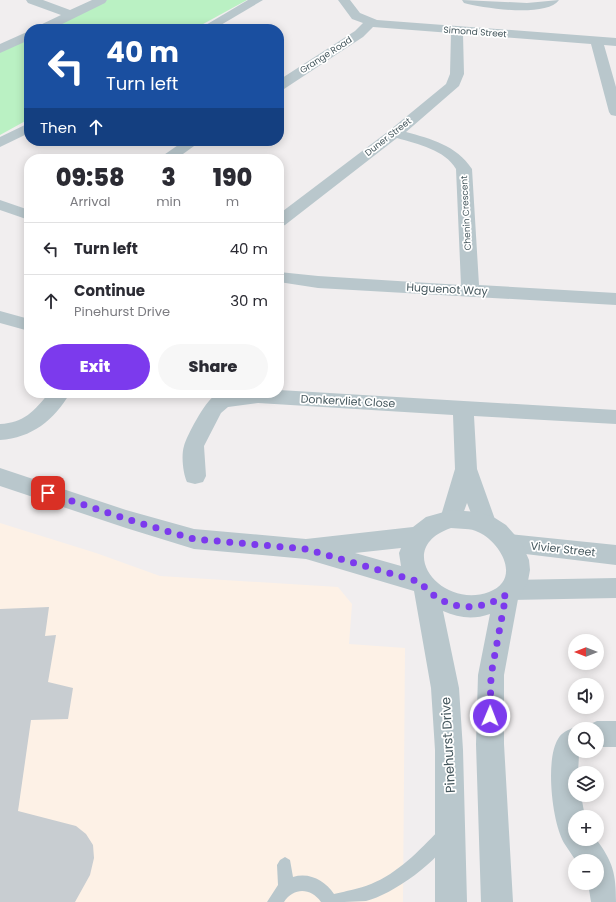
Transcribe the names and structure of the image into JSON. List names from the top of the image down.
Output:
{
  "streets": {
    "street": [
      "Simond Street",
      "Grange Road",
      "Duner Street",
      "Chenin Crescent",
      "Huguenot Way",
      "Donkervliet Close",
      "Vivier Street",
      "Pinehurst Drive"
    ]
  },
  "crossings": [
    ["Simond Street", "Grange Road"],
    ["Simond Street", "Duner Street"],
    ["Duner Street", "Chenin Crescent"],
    ["Chenin Crescent", "Huguenot Way"],
    ["Vivier Street", "Pinehurst Drive"]
  ],
  "north": "left",
  "page": {
    "turn": ["40 m", "Turn left"],
    "then": "Then",
    "eta": [
      "09:58",
      "Arrival",
      "3",
      "min",
      "190",
      "m"
    ],
    "list": [
      {
        "name": "Turn left",
        "value": "40 m"
      },
      {
        "name": "Continue",
        "note": "Pinehurst Drive",
        "value": "30 m"
      }
    ],
    "buttons": ["Exit", "Share"],
    "map_buttons": ["+", "−"]
  }
}
